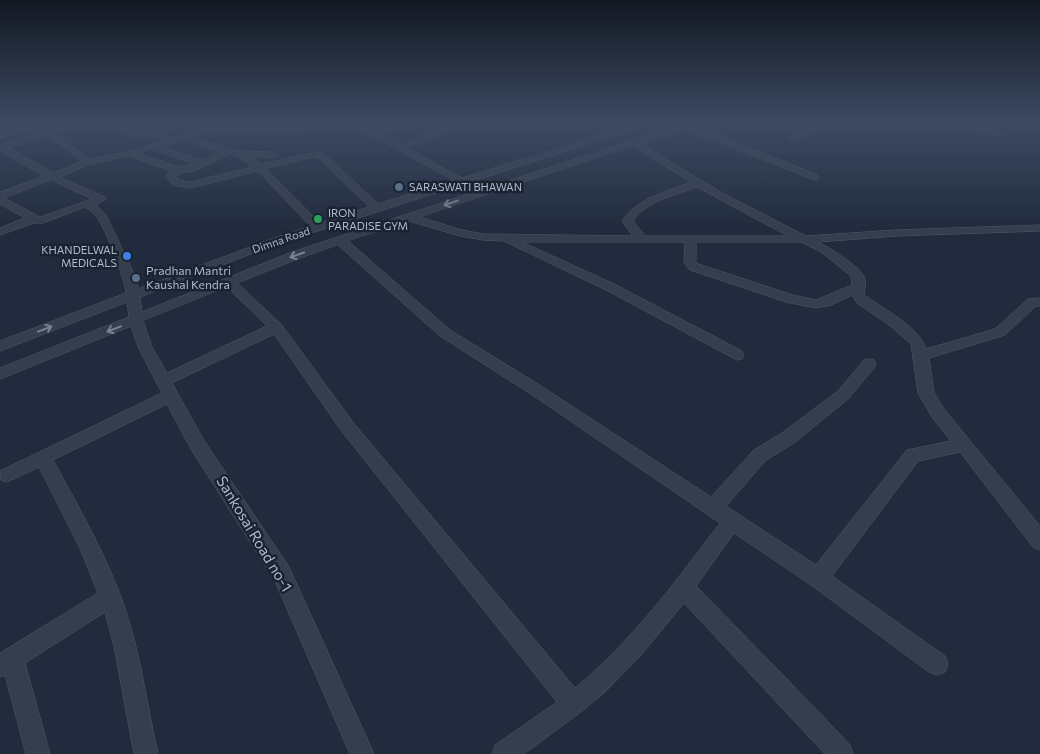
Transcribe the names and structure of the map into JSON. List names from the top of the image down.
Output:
{
  "streets": {
    "street": ["Dimna Road", "Sankosai Road no-1"]
  },
  "crossings": [
    ["Dimna Road", "Sankosai Road no-1"]
  ],
  "places": [
    "SARASWATI BHAWAN",
    "IRON PARADISE GYM",
    "KHANDELWAL MEDICALS",
    "Pradhan Mantri Kaushal Kendra"
  ]
}
